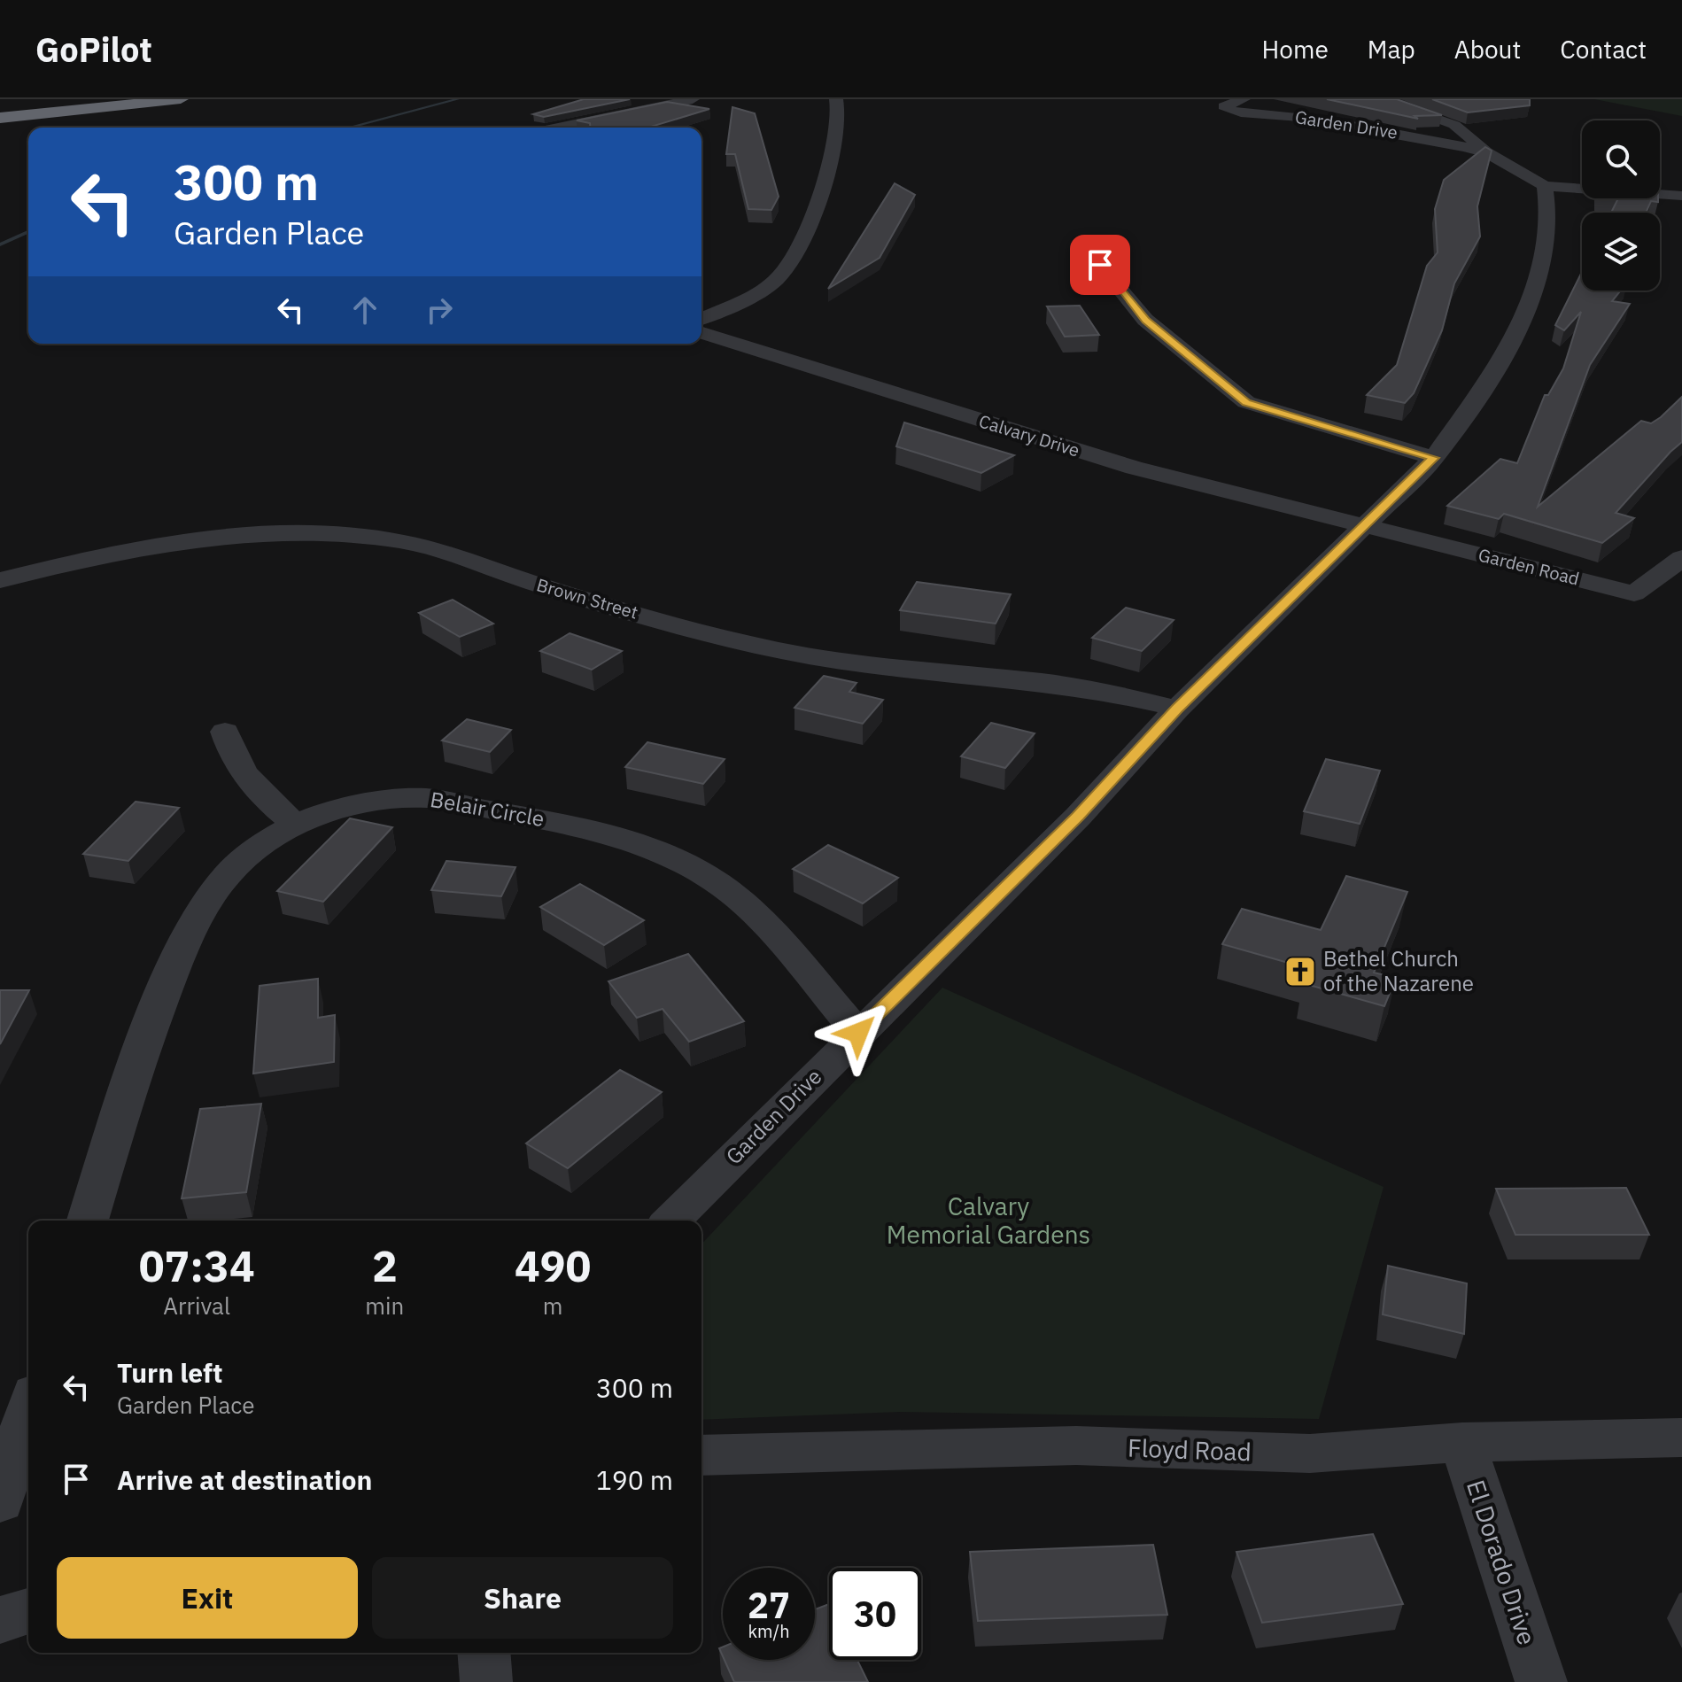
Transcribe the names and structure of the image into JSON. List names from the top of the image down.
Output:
{
  "streets": {
    "street": [
      "Garden Drive",
      "Calvary Drive",
      "Garden Road",
      "Brown Street",
      "Belair Circle",
      "Floyd Road",
      "El Dorado Drive"
    ]
  },
  "crossings": [
    ["Garden Drive", "Calvary Drive"],
    ["Garden Drive", "Garden Road"],
    ["Garden Drive", "Brown Street"],
    ["Garden Drive", "Belair Circle"],
    ["Calvary Drive", "Garden Road"],
    ["Floyd Road", "El Dorado Drive"]
  ],
  "parks": ["Calvary Memorial Gardens"],
  "places": {
    "church": ["Bethel Church of the Nazarene"]
  },
  "page": {
    "header": "GoPilot",
    "nav": [
      "Home",
      "Map",
      "About",
      "Contact"
    ],
    "turn": ["300 m", "Garden Place"],
    "eta": [
      "07:34",
      "Arrival",
      "2",
      "min",
      "490",
      "m"
    ],
    "list": [
      {
        "name": "Turn left",
        "note": "Garden Place",
        "value": "300 m"
      },
      {
        "name": "Arrive at destination",
        "value": "190 m"
      }
    ],
    "buttons": ["Exit", "Share"],
    "speed": "27 km/h",
    "limit": "30"
  }
}
